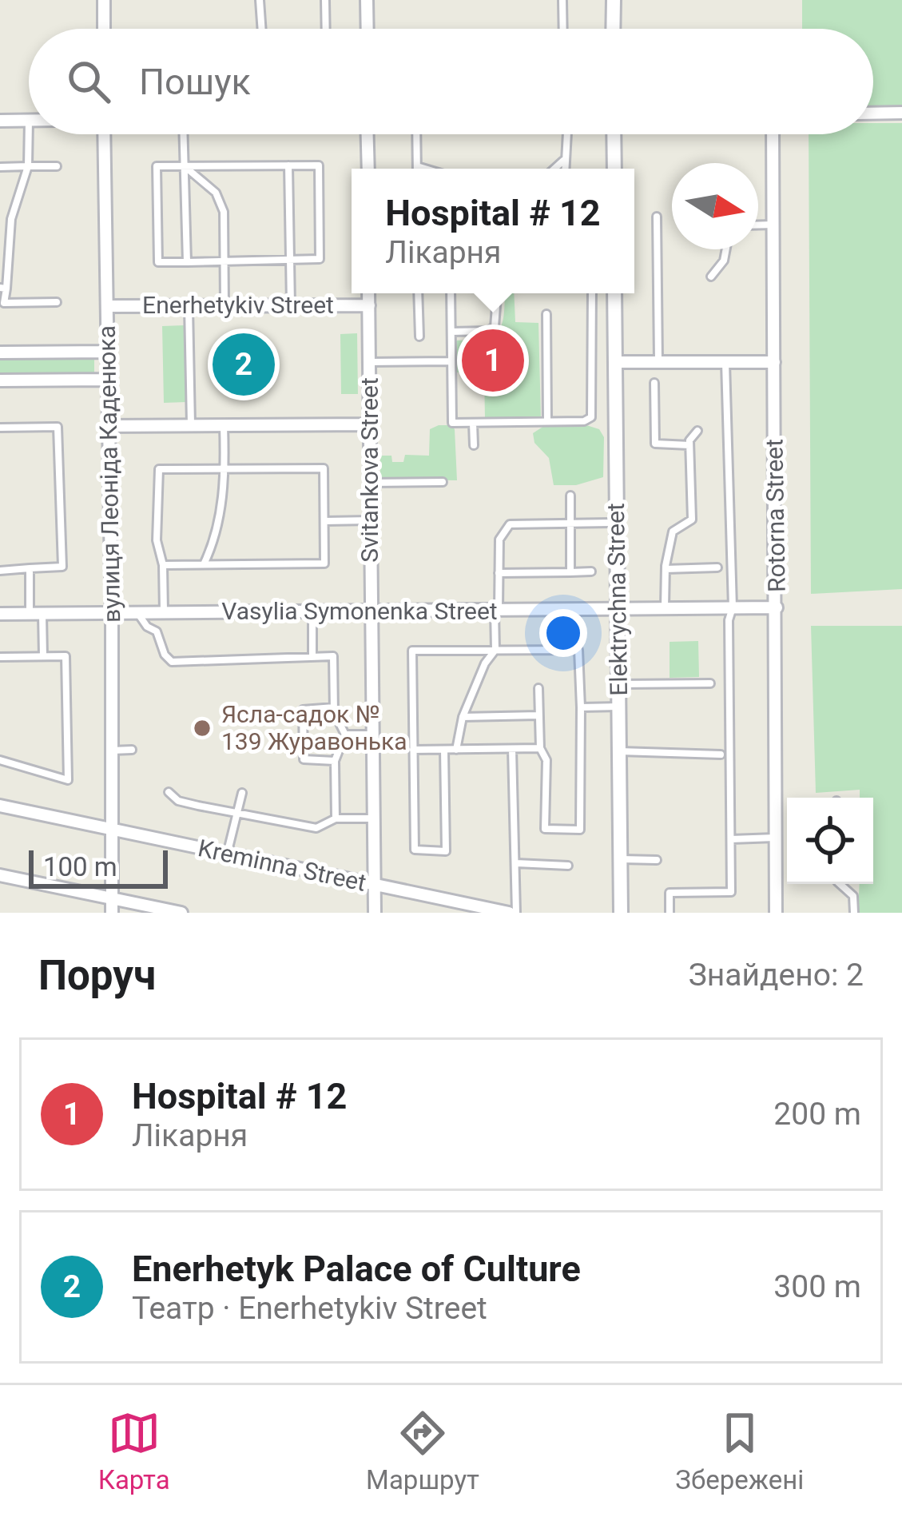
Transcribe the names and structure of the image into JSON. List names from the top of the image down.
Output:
{
  "streets": {
    "street": [
      "Enerhetykiv Street",
      "Svitankova Street",
      "вулиця Леоніда Каденюка",
      "Rotorna Street",
      "Elektrychna Street",
      "Vasylia Symonenka Street",
      "Kreminna Street"
    ]
  },
  "crossings": [
    ["Enerhetykiv Street", "Svitankova Street"],
    ["Enerhetykiv Street", "вулиця Леоніда Каденюка"],
    ["Svitankova Street", "Vasylia Symonenka Street"],
    ["Svitankova Street", "Kreminna Street"],
    ["вулиця Леоніда Каденюка", "Vasylia Symonenka Street"],
    ["вулиця Леоніда Каденюка", "Kreminna Street"],
    ["Rotorna Street", "Vasylia Symonenka Street"],
    ["Elektrychna Street", "Vasylia Symonenka Street"]
  ],
  "places": ["Ясла-садок № 139 Журавонька"],
  "scale_bar": "100 m",
  "north": "right",
  "page": {
    "search": "Пошук",
    "popup": ["Hospital # 12", "Лікарня"],
    "pins": ["1", "2"],
    "scale": "100 m",
    "heading": ["Поруч", "Знайдено: 2"],
    "list": [
      {
        "mark": "1",
        "name": "Hospital # 12",
        "note": "Лікарня",
        "value": "200 m"
      },
      {
        "mark": "2",
        "name": "Enerhetyk Palace of Culture",
        "note": "Театр · Enerhetykiv Street",
        "value": "300 m"
      }
    ],
    "nav": ["Карта", "Маршрут", "Збережені"]
  }
}
